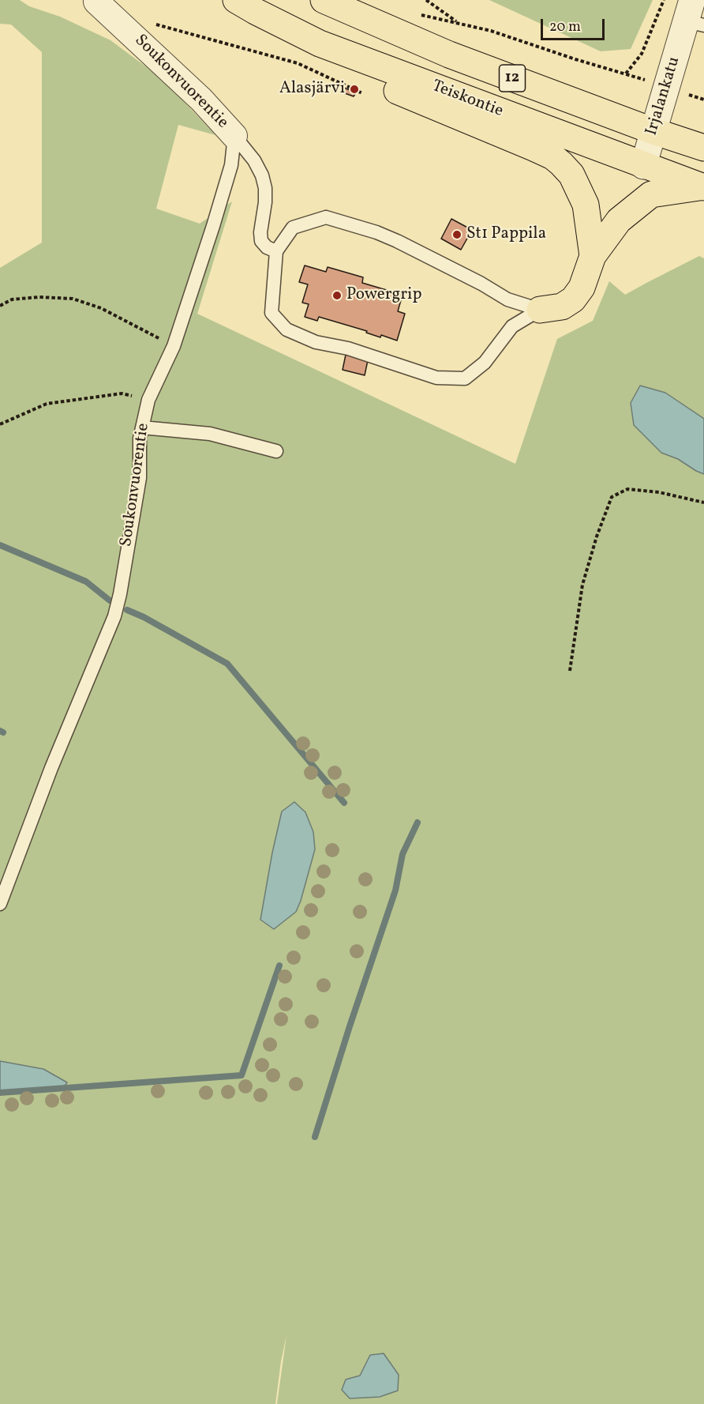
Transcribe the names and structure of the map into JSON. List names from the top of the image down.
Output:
{
  "streets": {
    "highway": ["12", "Teiskontie"],
    "street": ["Soukonvuorentie", "Irjalankatu"]
  },
  "crossings": [
    ["12", "Irjalankatu"],
    ["Irjalankatu", "Teiskontie"]
  ],
  "places": ["Alasjärvi", "St1 Pappila", "Powergrip"],
  "scale_bar": "20 m"
}
